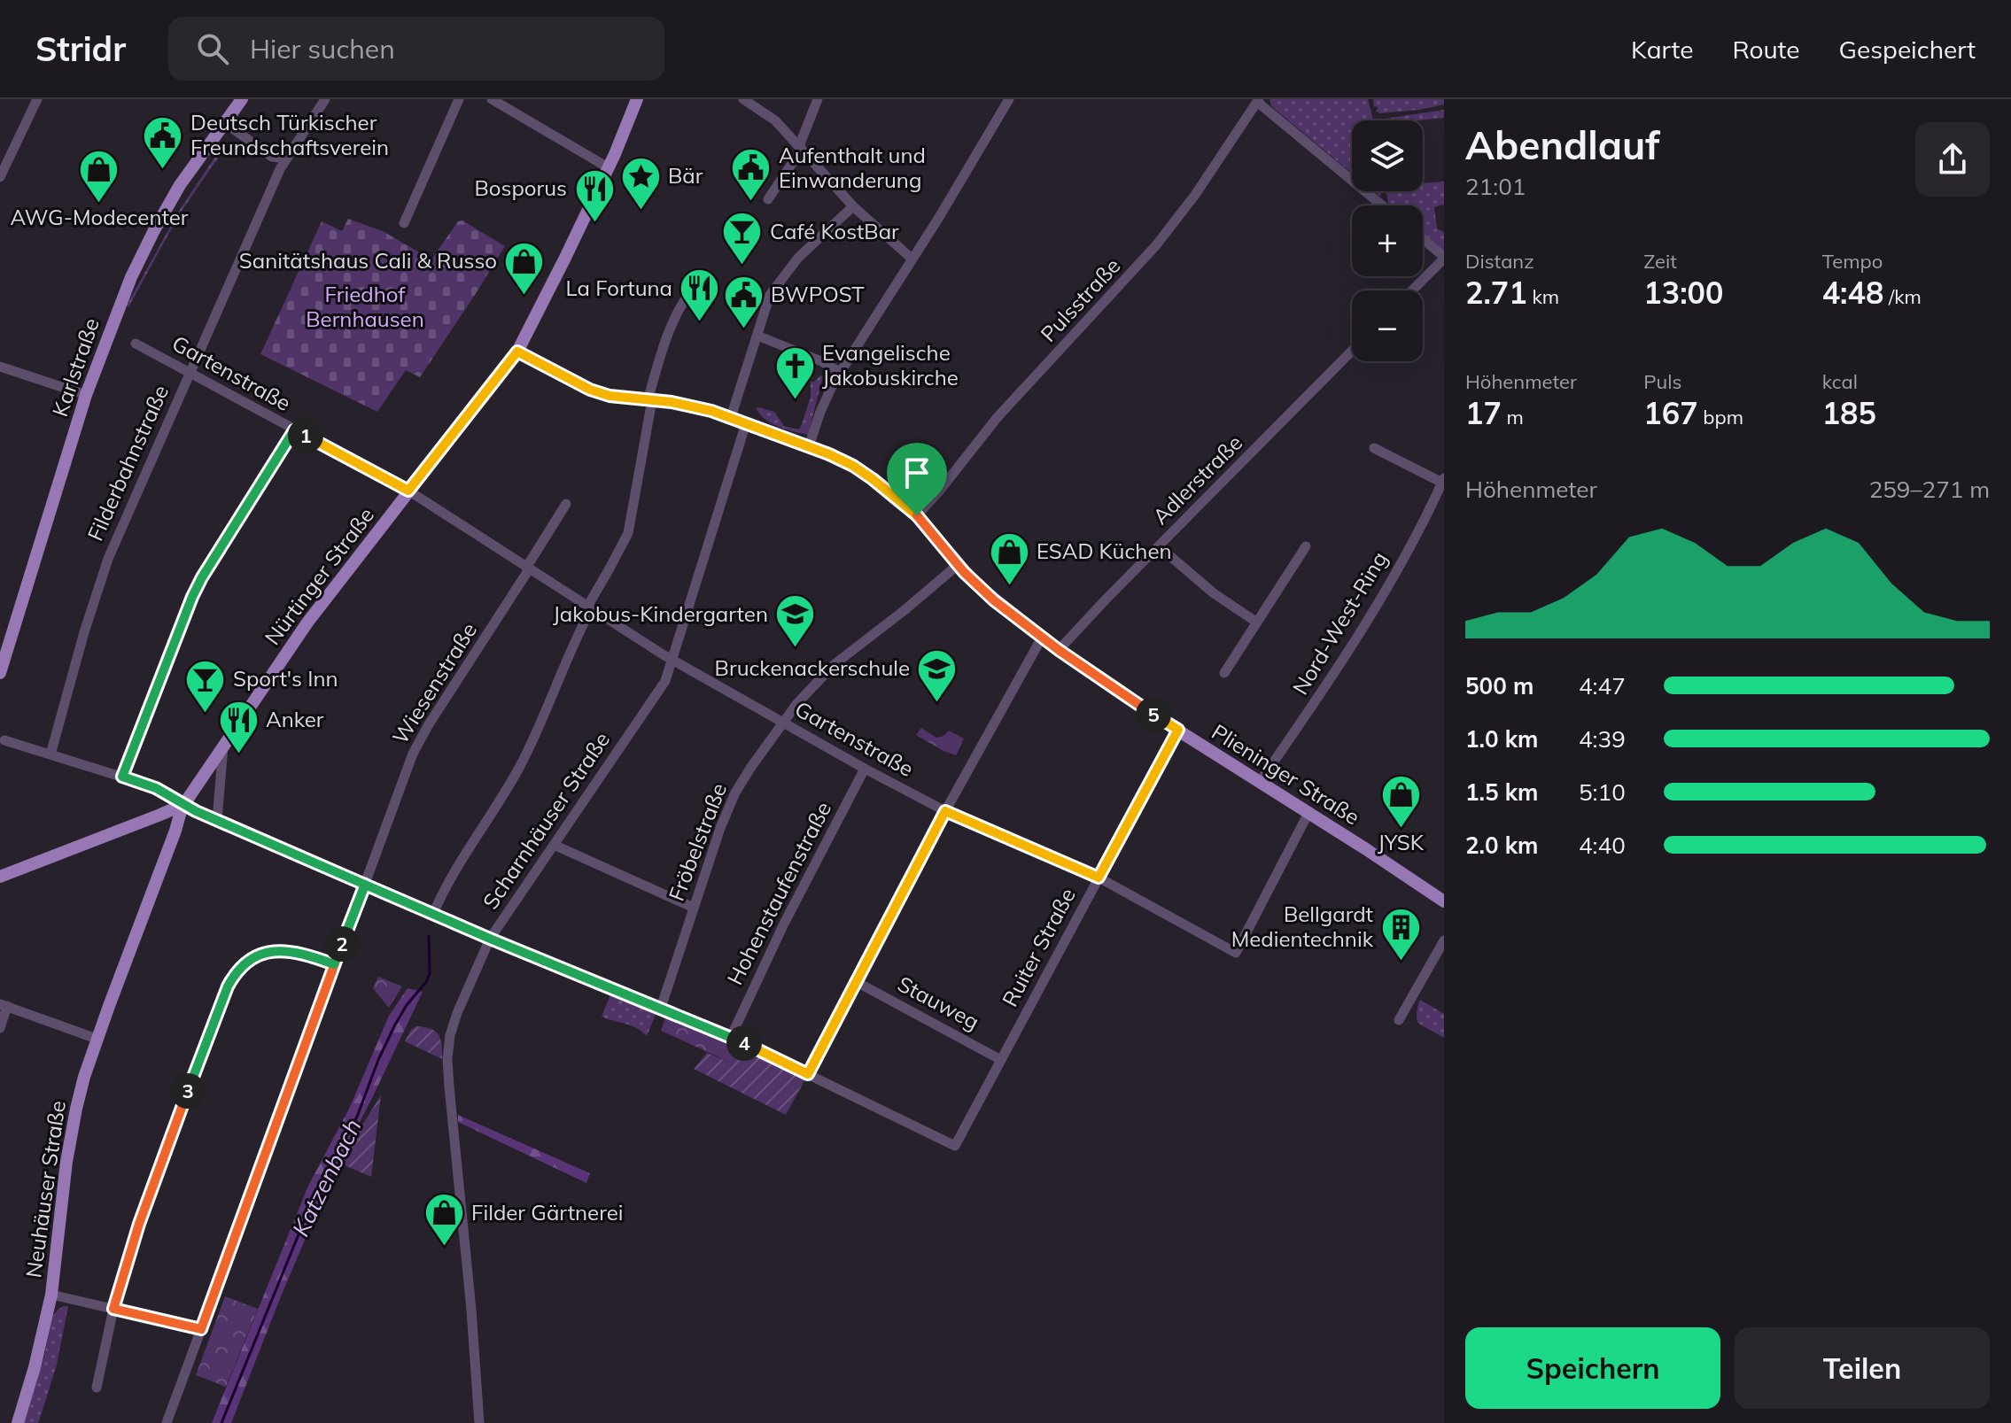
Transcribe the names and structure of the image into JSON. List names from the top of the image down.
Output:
{
  "streets": {
    "main road": [
      "Karlstraße",
      "Nürtinger Straße",
      "Plieninger Straße",
      "Neuhäuser Straße"
    ],
    "street": [
      "Pulsstraße",
      "Gartenstraße",
      "Filderbahnstraße",
      "Adlerstraße",
      "Nord-West-Ring",
      "Wiesenstraße",
      "Scharnhäuser Straße",
      "Fröbelstraße",
      "Hohenstaufenstraße",
      "Ruiter Straße",
      "Stauweg"
    ]
  },
  "crossings": [
    ["Pulsstraße", "Plieninger Straße"],
    ["Gartenstraße", "Filderbahnstraße"],
    ["Gartenstraße", "Nürtinger Straße"],
    ["Gartenstraße", "Wiesenstraße"],
    ["Gartenstraße", "Plieninger Straße"],
    ["Gartenstraße", "Scharnhäuser Straße"],
    ["Gartenstraße", "Fröbelstraße"],
    ["Gartenstraße", "Hohenstaufenstraße"],
    ["Gartenstraße", "Ruiter Straße"],
    ["Adlerstraße", "Plieninger Straße"],
    ["Nürtinger Straße", "Plieninger Straße"],
    ["Nürtinger Straße", "Neuhäuser Straße"],
    ["Nord-West-Ring", "Plieninger Straße"],
    ["Plieninger Straße", "Scharnhäuser Straße"],
    ["Plieninger Straße", "Fröbelstraße"],
    ["Plieninger Straße", "Ruiter Straße"],
    ["Ruiter Straße", "Stauweg"]
  ],
  "water": ["Katzenbach"],
  "parks": ["Friedhof Bernhausen"],
  "places": {
    "public building": ["Deutsch Türkischer Freundschaftsverein", "Aufenthalt und Einwanderung", "BWPOST"],
    "shop": [
      "AWG-Modecenter",
      "Sanitätshaus Cali & Russo",
      "ESAD Küchen",
      "JYSK",
      "Filder Gärtnerei"
    ],
    "place": ["Bär"],
    "restaurant": ["Bosporus", "La Fortuna", "Anker"],
    "bar": ["Café KostBar", "Sport's Inn"],
    "church": ["Evangelische Jakobuskirche"],
    "school or university": ["Jakobus-Kindergarten", "Bruckenackerschule"],
    "building": ["Bellgardt Medientechnik"]
  },
  "page": {
    "header": "Stridr",
    "search": "Hier suchen",
    "nav": ["Karte", "Route", "Gespeichert"],
    "heading": ["Abendlauf", "21:01"],
    "map_buttons": ["+", "−"],
    "stats": [
      ["Distanz", "2.71 km"],
      ["Zeit", "13:00"],
      ["Tempo", "4:48 /km"],
      ["Höhenmeter", "17 m"],
      ["Puls", "167 bpm"],
      ["kcal", "185"]
    ],
    "pins": [
      "1",
      "5",
      "2",
      "4",
      "3"
    ],
    "chart": ["Höhenmeter", "259–271 m"],
    "list": [
      {
        "name": "500 m",
        "note": "4:47"
      },
      {
        "name": "1.0 km",
        "note": "4:39"
      },
      {
        "name": "1.5 km",
        "note": "5:10"
      },
      {
        "name": "2.0 km",
        "note": "4:40"
      }
    ],
    "buttons": ["Speichern", "Teilen"]
  }
}
